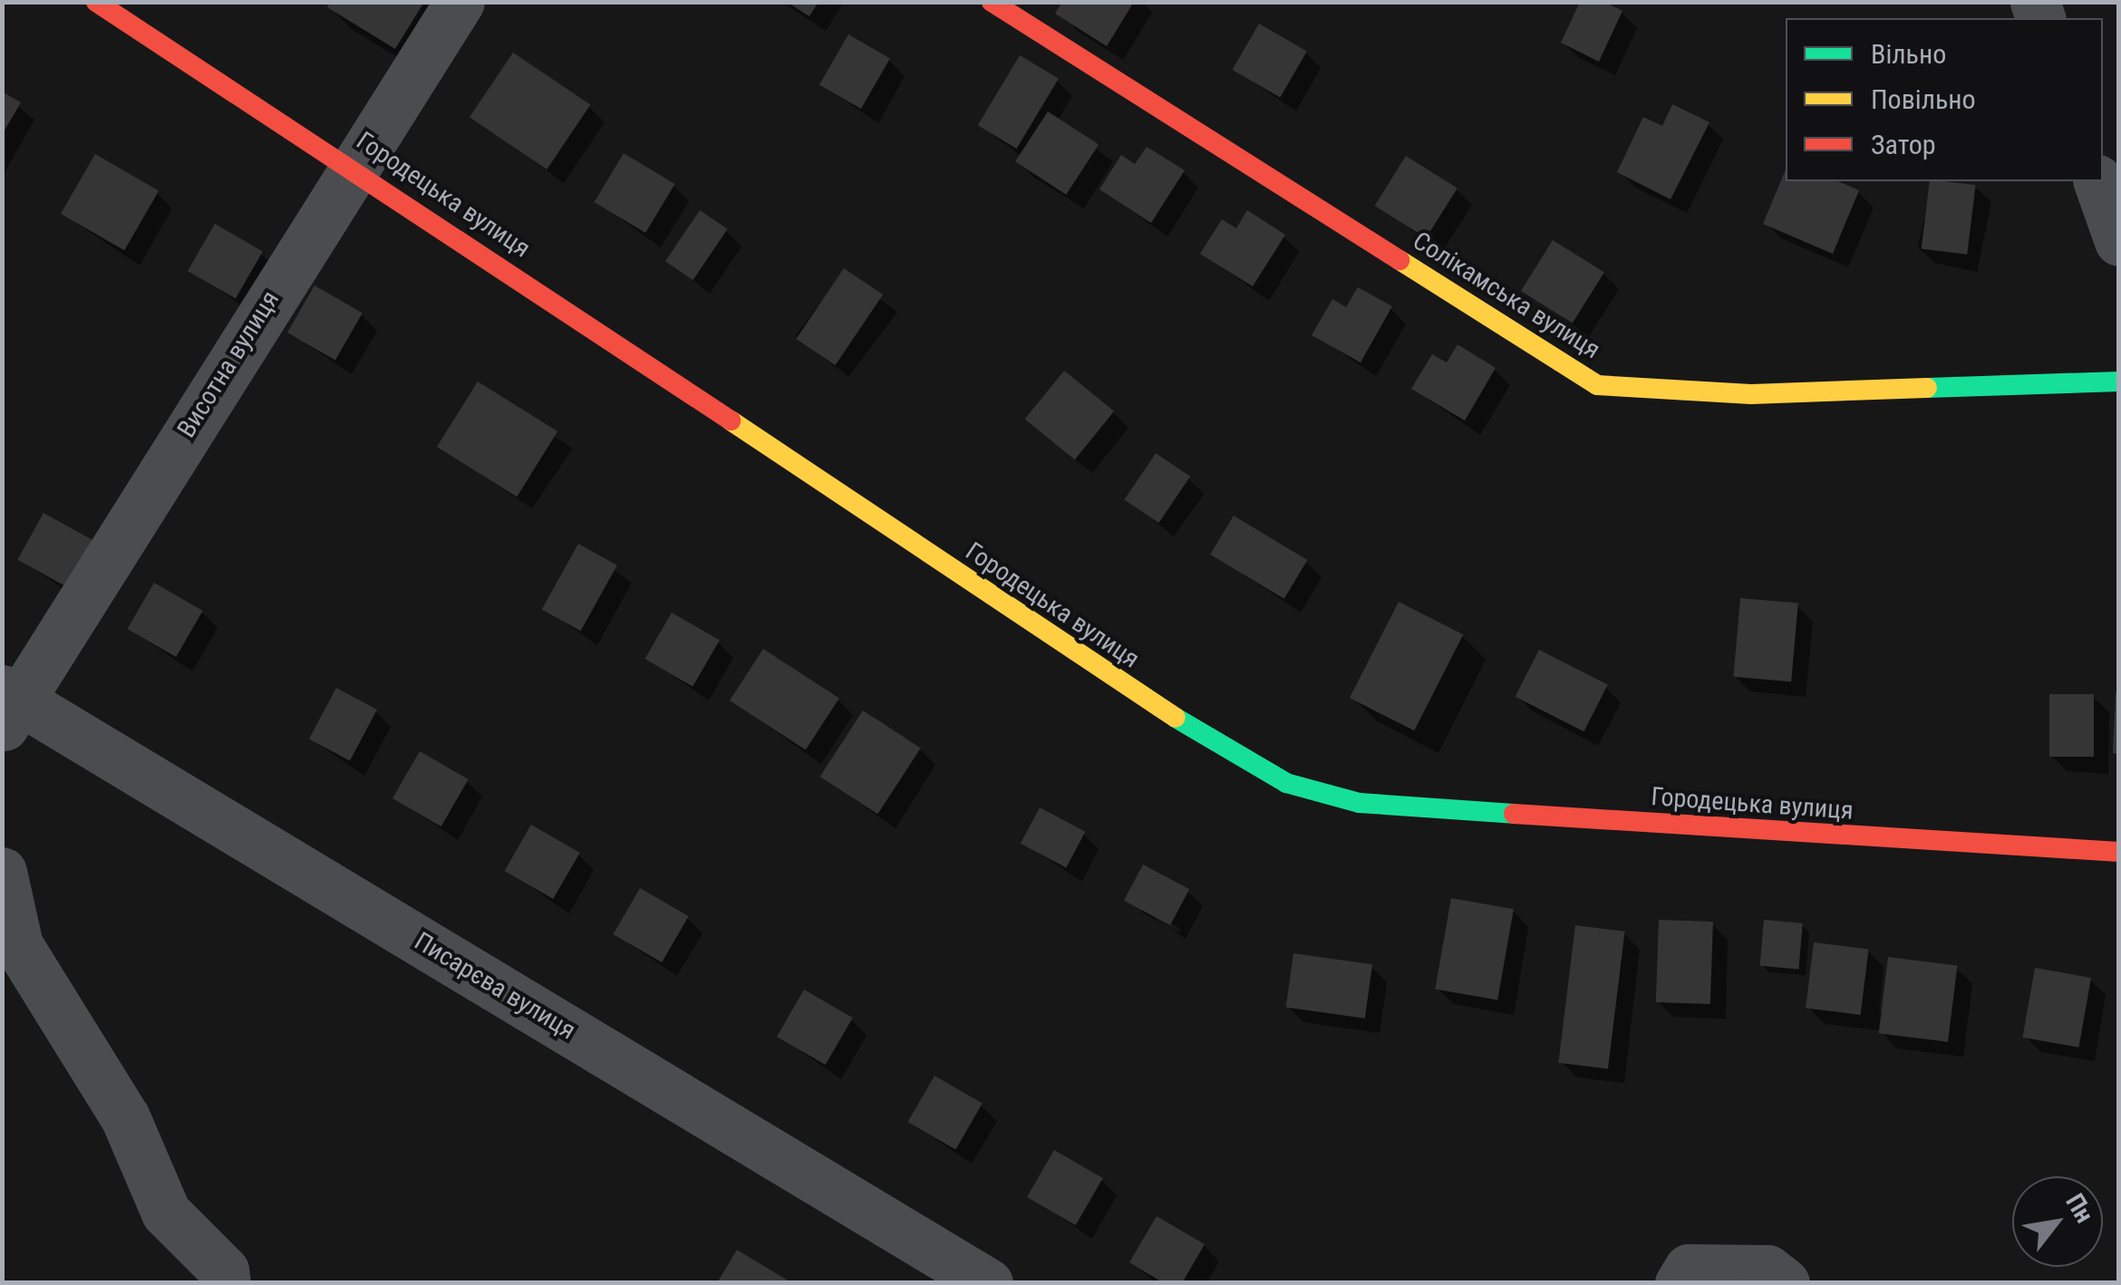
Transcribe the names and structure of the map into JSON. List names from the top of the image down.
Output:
{
  "streets": {
    "main road": ["Городецька вулиця", "Солікамська вулиця"],
    "street": ["Висотна вулиця", "Писарєва вулиця"]
  },
  "crossings": [
    ["Городецька вулиця", "Висотна вулиця"],
    ["Висотна вулиця", "Писарєва вулиця"]
  ],
  "legend": ["Вільно", "Повільно", "Затор"],
  "north": "top right"
}
